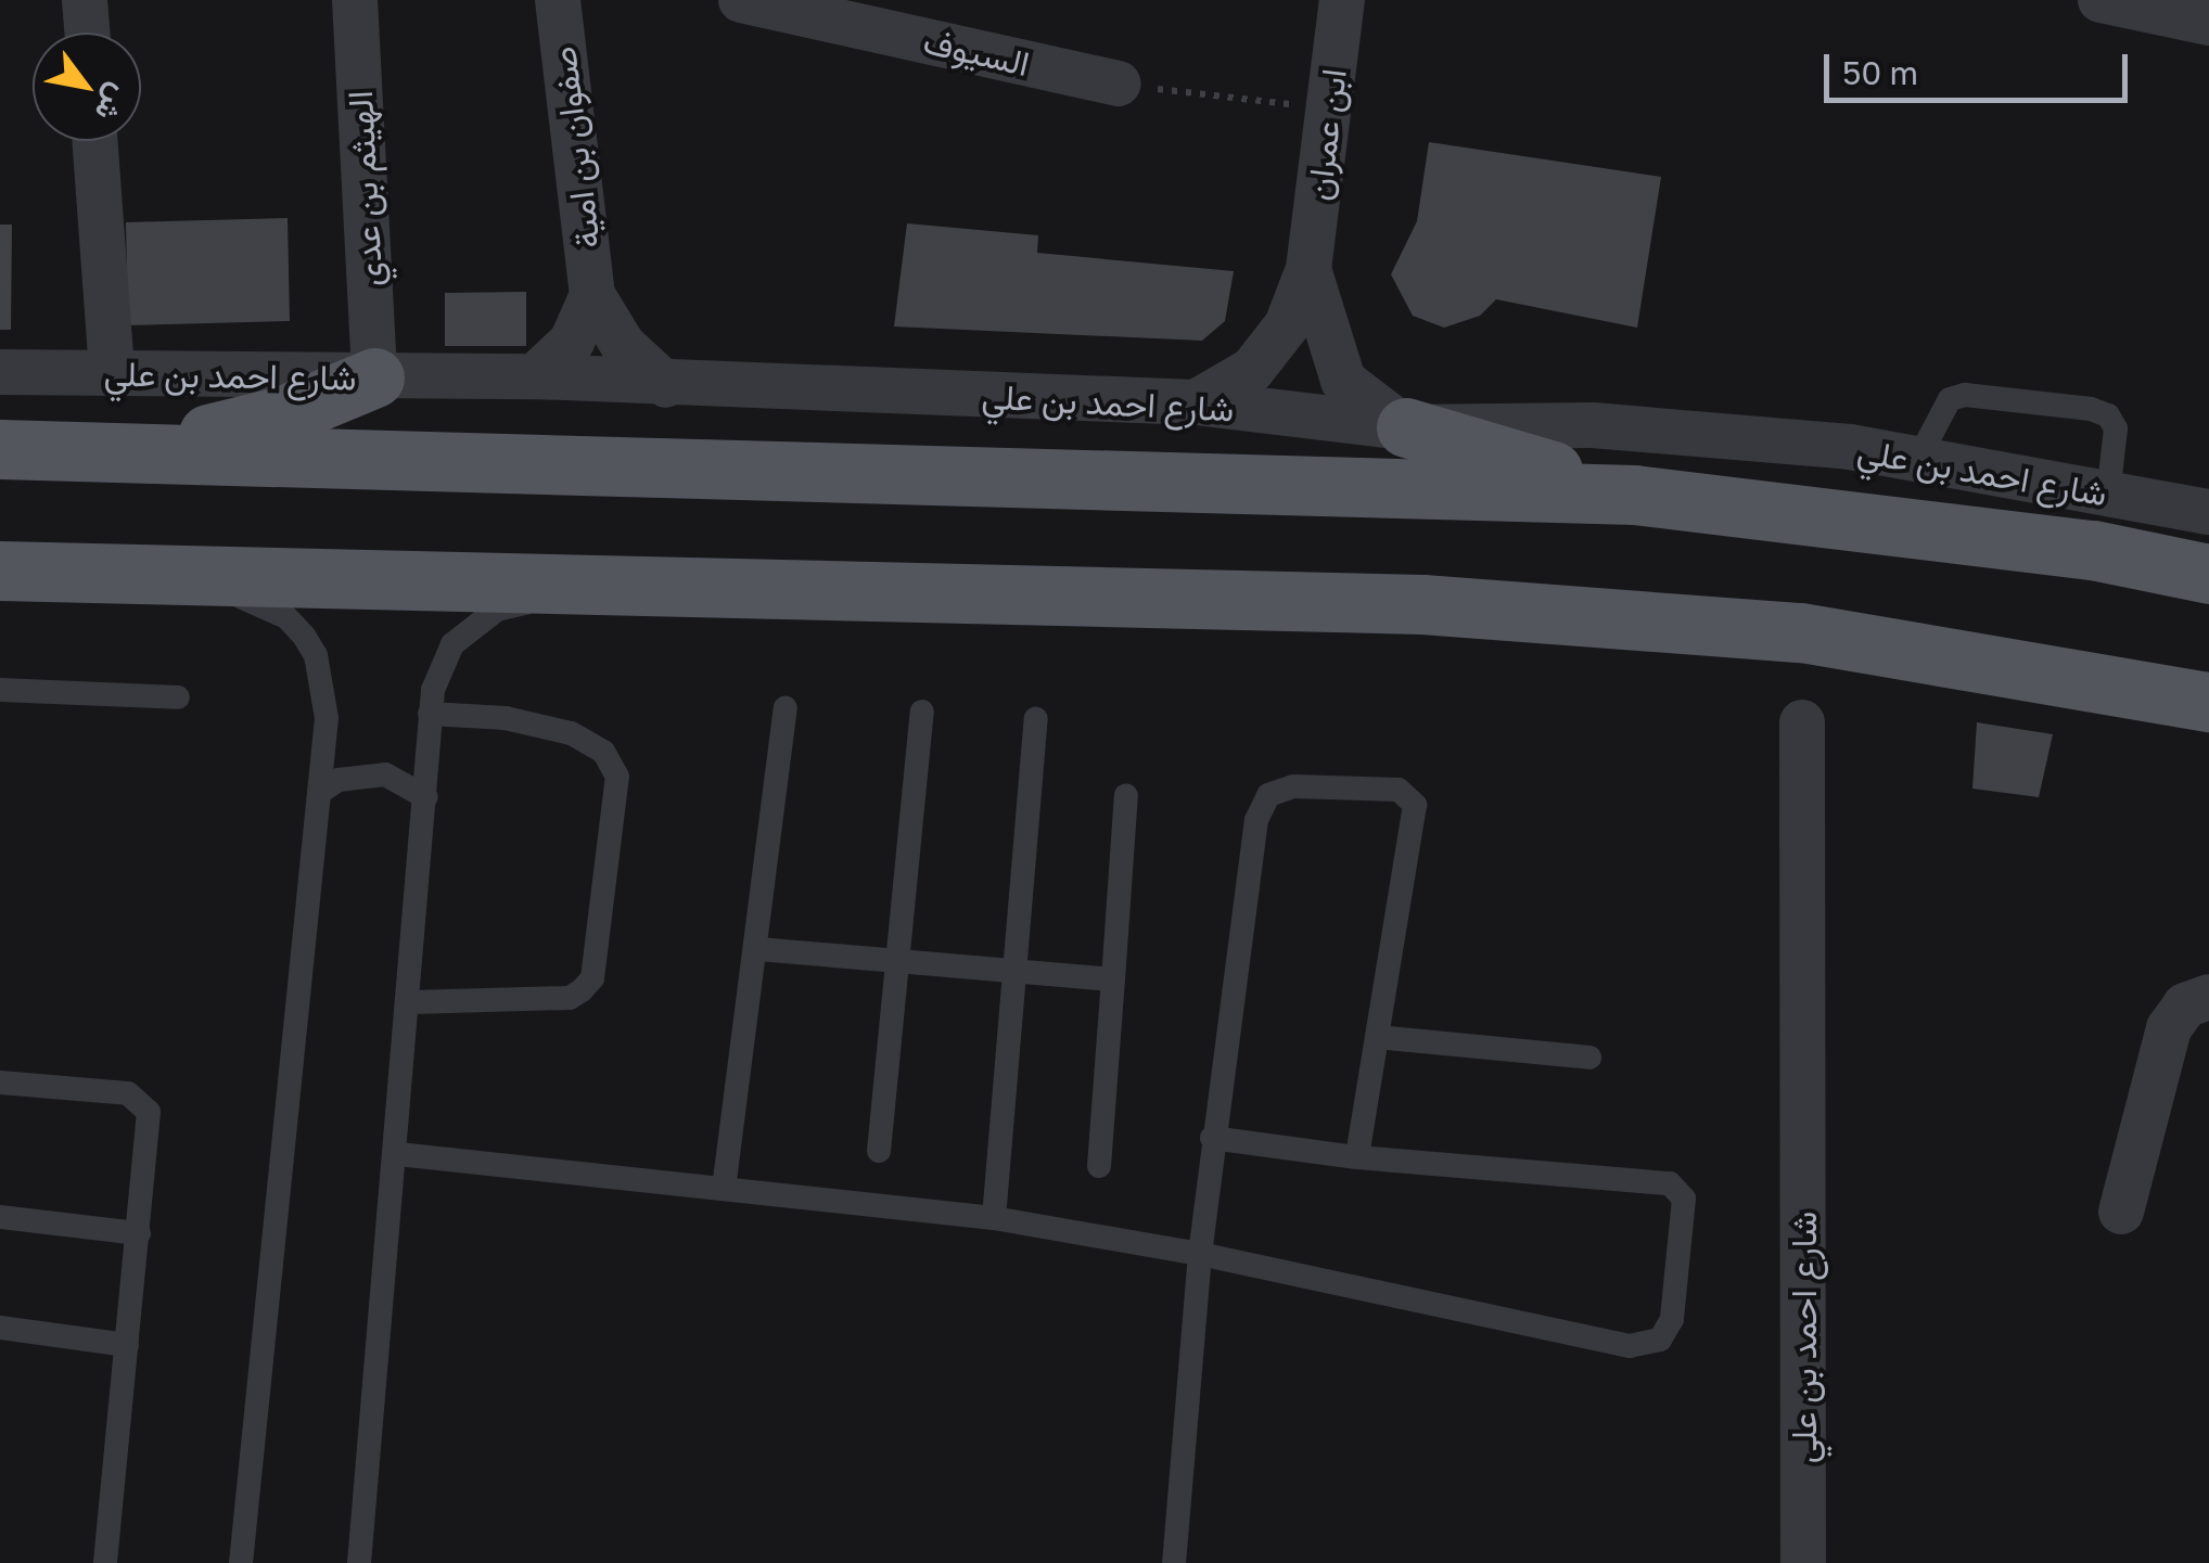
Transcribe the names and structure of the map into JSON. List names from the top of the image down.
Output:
{
  "streets": {
    "main road": ["شارع احمد بن علي"],
    "street": [
      "السيوف",
      "ابن عمران",
      "صفوان بن امية",
      "الهيثم بن عدي"
    ]
  },
  "crossings": [
    ["ابن عمران", "شارع احمد بن علي"],
    ["صفوان بن امية", "شارع احمد بن علي"],
    ["الهيثم بن عدي", "شارع احمد بن علي"]
  ],
  "scale_bar": "50 m",
  "north": "bottom right"
}
